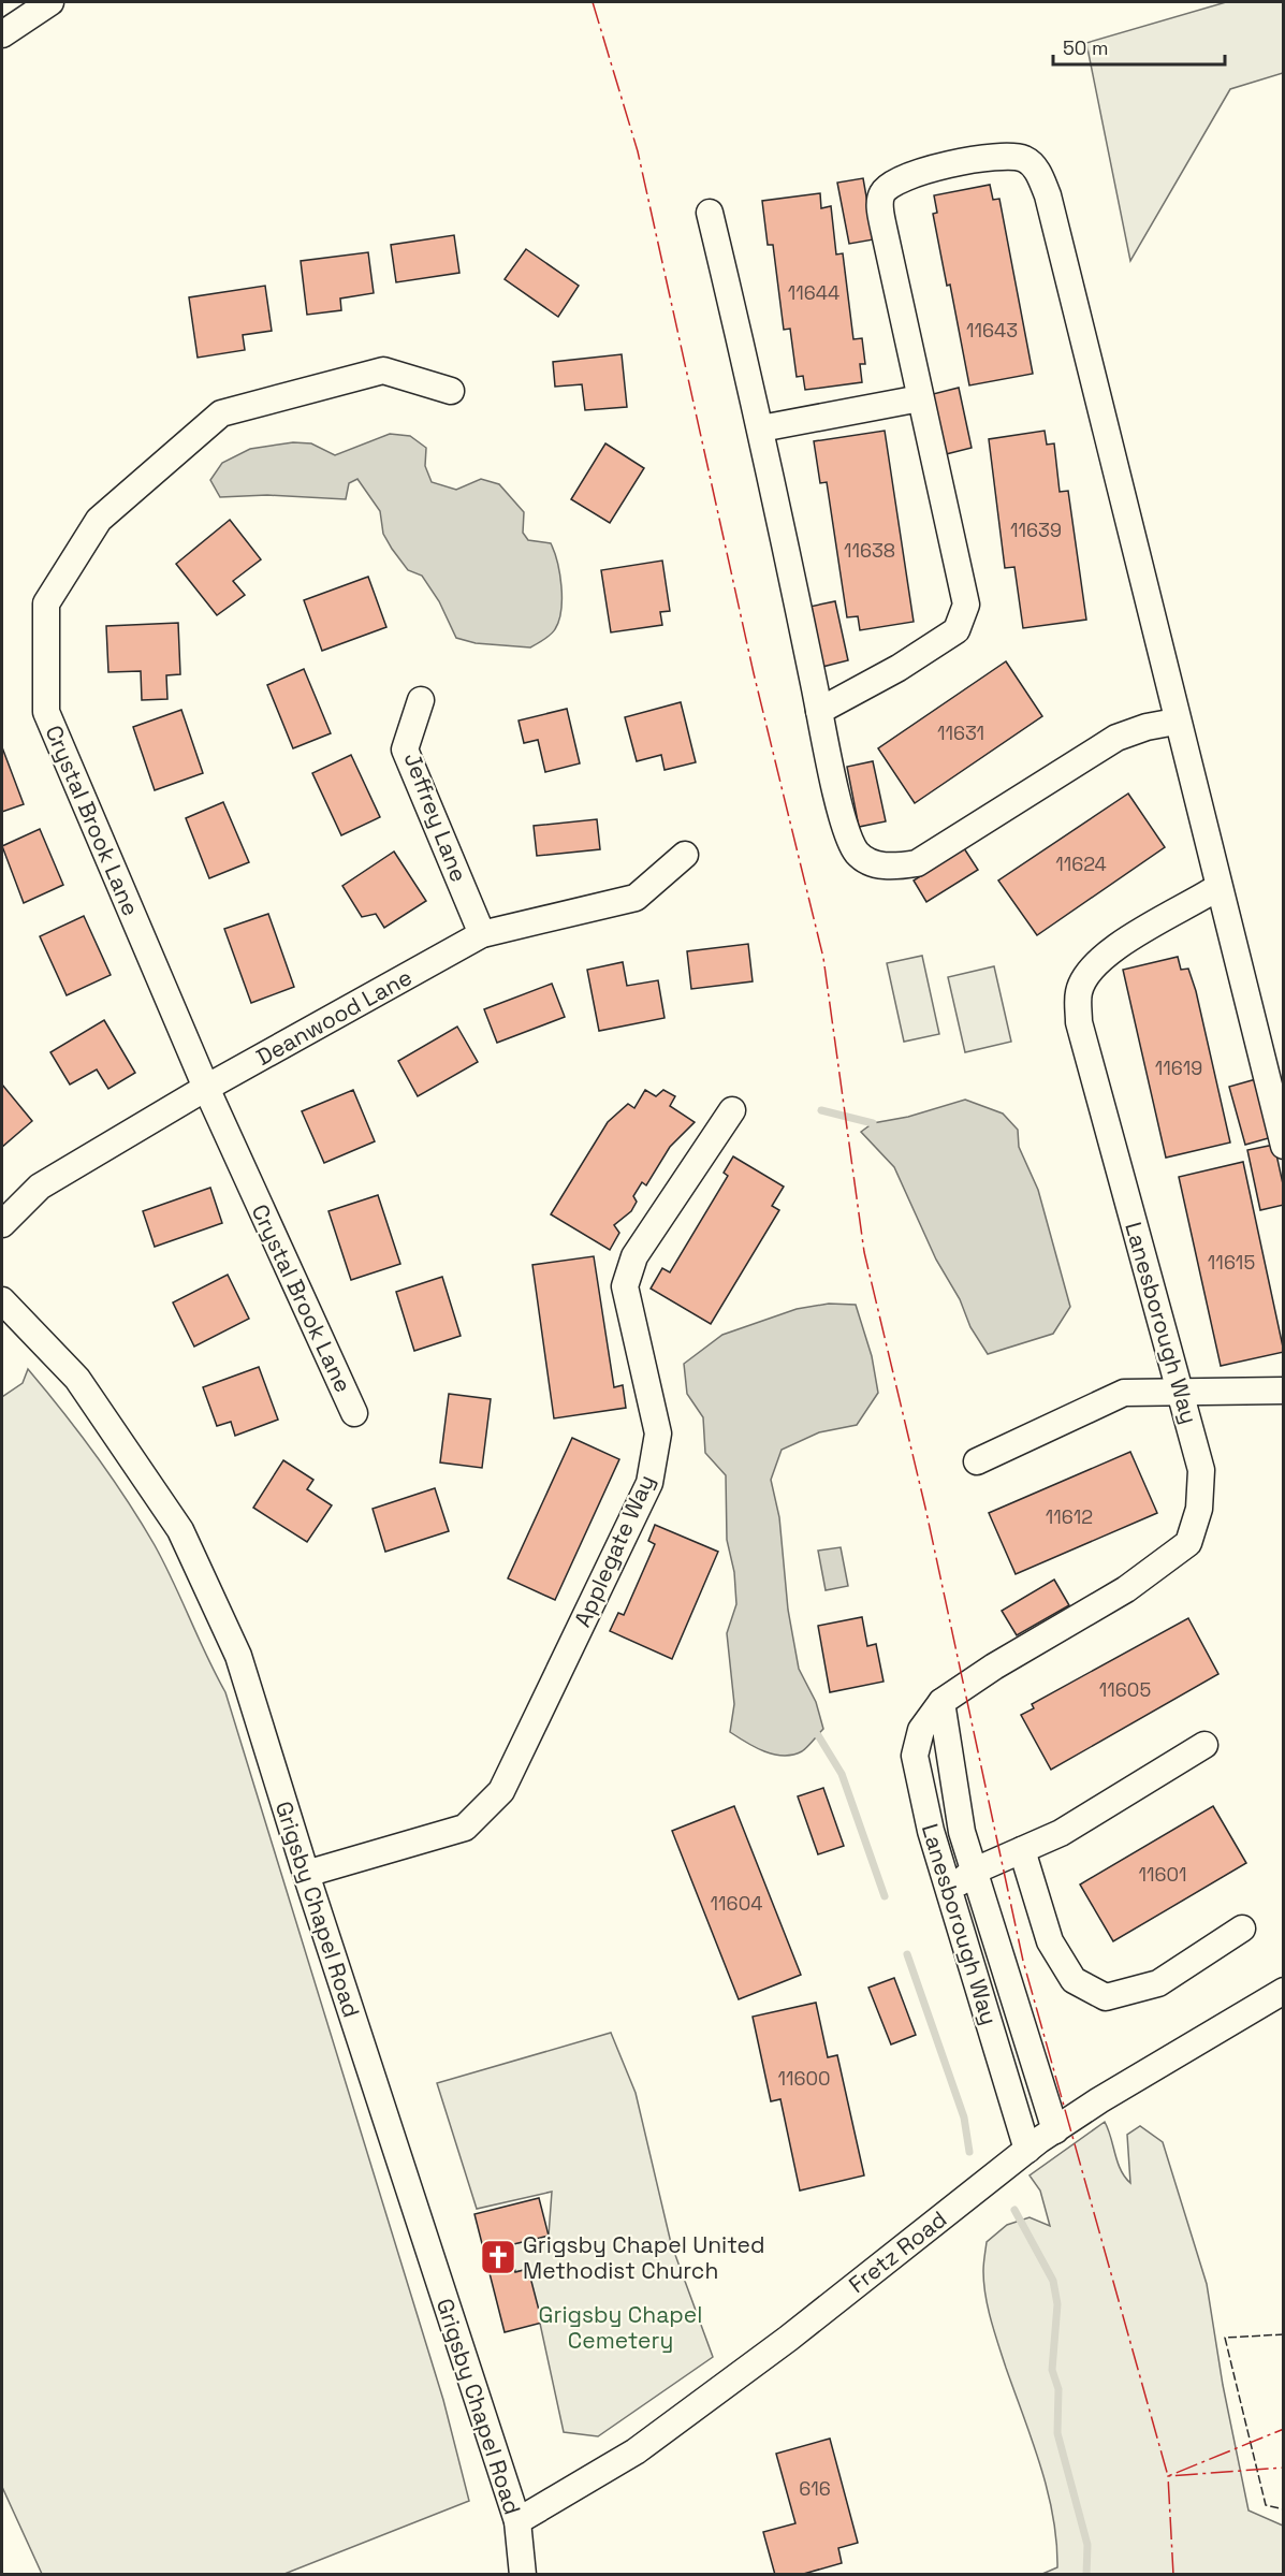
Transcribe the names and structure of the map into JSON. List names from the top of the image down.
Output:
{
  "streets": {
    "street": [
      "Jeffrey Lane",
      "Crystal Brook Lane",
      "Deanwood Lane",
      "Lanesborough Way",
      "Applegate Way",
      "Grigsby Chapel Road",
      "Fretz Road"
    ]
  },
  "crossings": [
    ["Jeffrey Lane", "Deanwood Lane"],
    ["Crystal Brook Lane", "Deanwood Lane"],
    ["Lanesborough Way", "Fretz Road"],
    ["Applegate Way", "Grigsby Chapel Road"],
    ["Grigsby Chapel Road", "Fretz Road"]
  ],
  "parks": ["Grigsby Chapel Cemetery"],
  "places": {
    "church": ["Grigsby Chapel United Methodist Church"]
  },
  "house_numbers": [
    "11644",
    "11643",
    "11639",
    "11638",
    "11631",
    "11624",
    "11619",
    "11615",
    "11612",
    "11605",
    "11601",
    "11604",
    "11600",
    "616"
  ],
  "scale_bar": "50 m"
}
